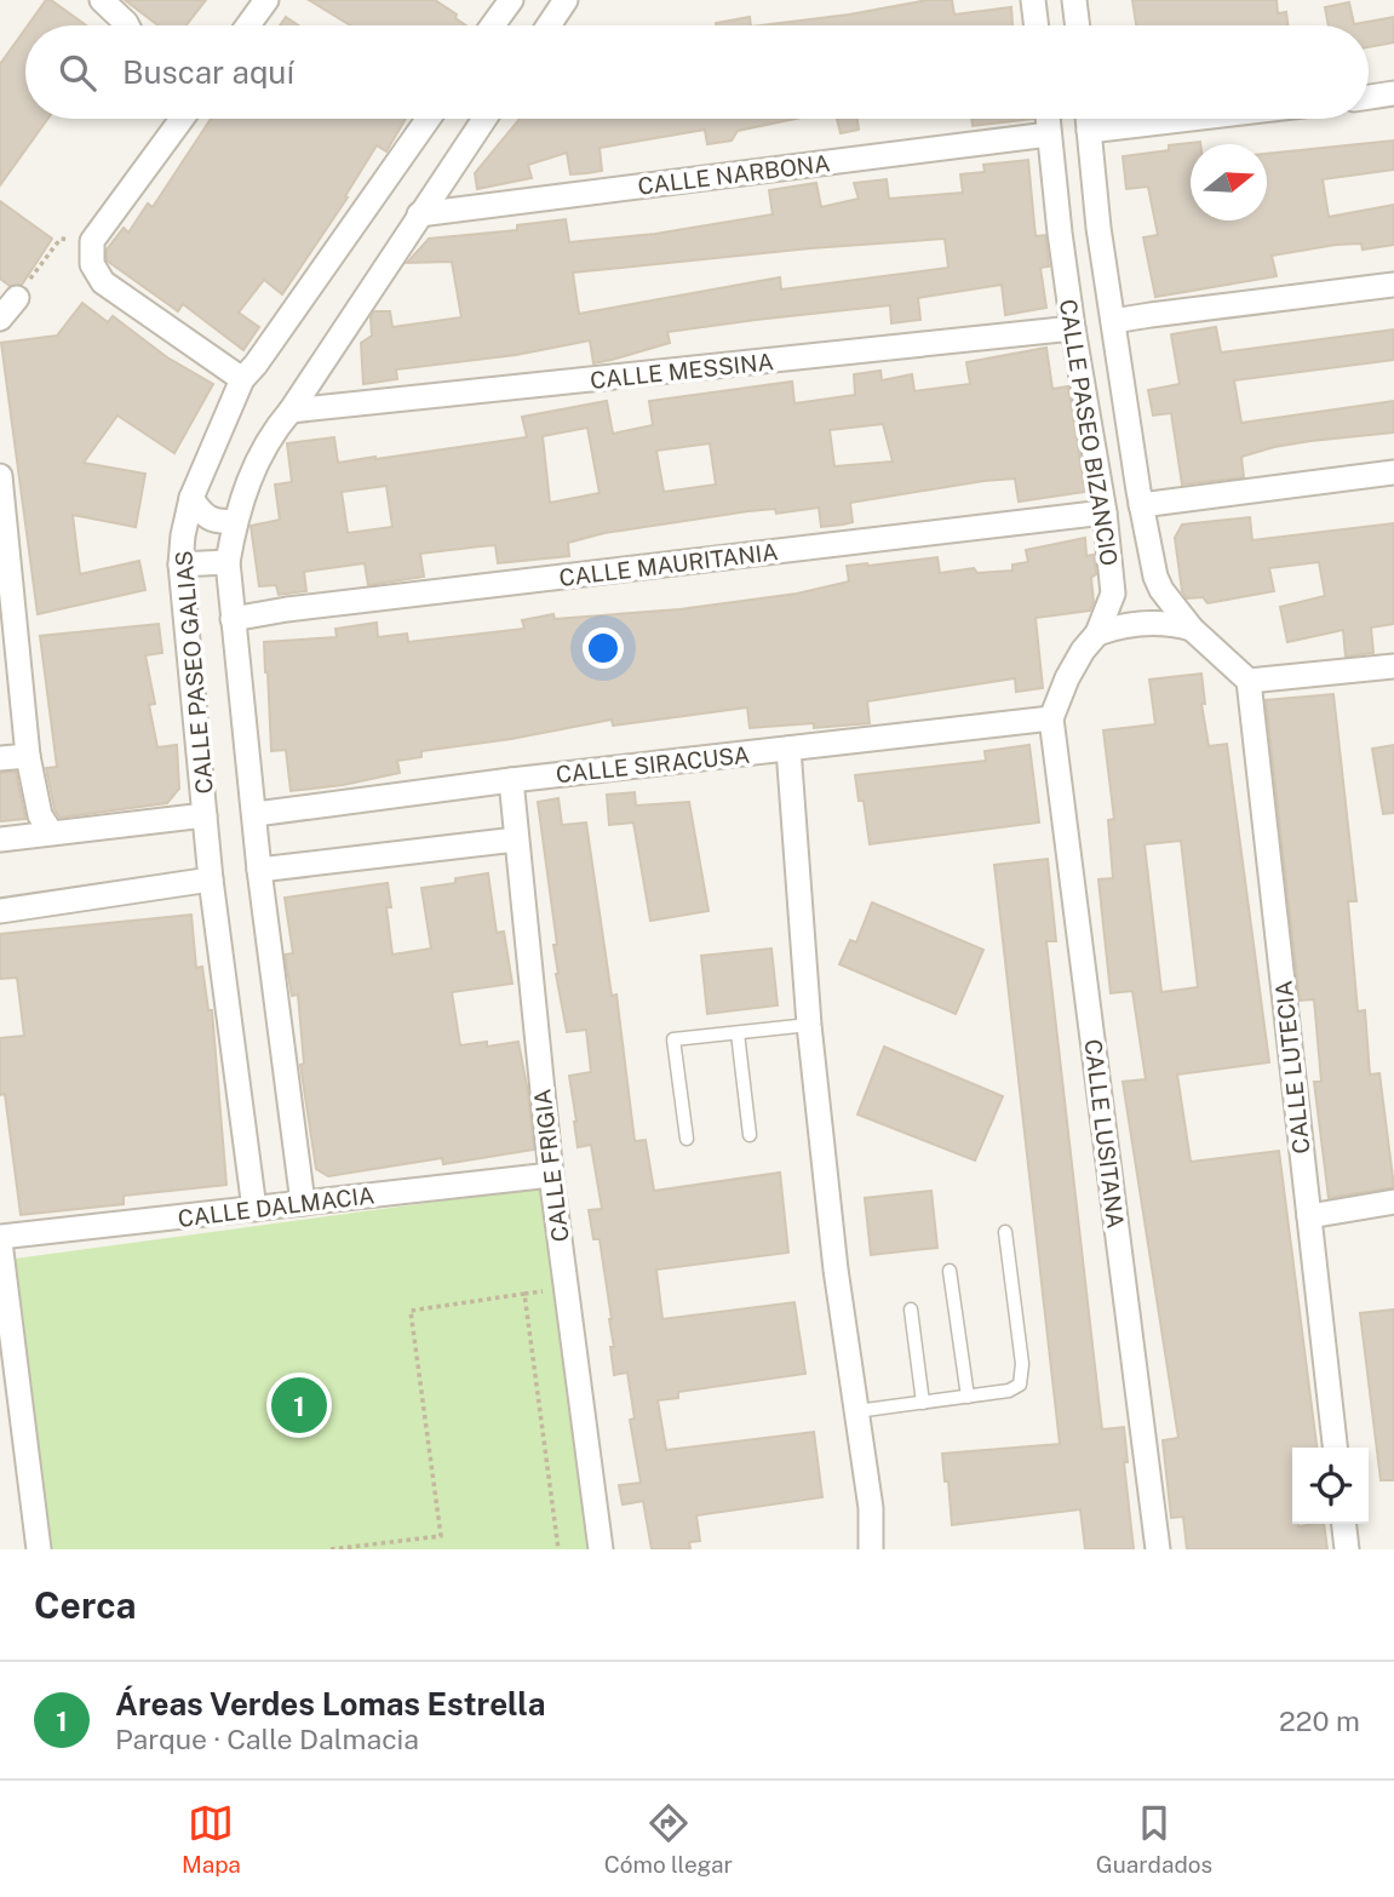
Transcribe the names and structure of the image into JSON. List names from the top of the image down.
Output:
{
  "streets": {
    "street": [
      "CALLE NARBONA",
      "CALLE MESSINA",
      "CALLE PASEO BIZANCIO",
      "CALLE MAURITANIA",
      "CALLE PASEO GALIAS",
      "CALLE SIRACUSA",
      "CALLE LUTECIA",
      "CALLE LUSITANA",
      "CALLE FRIGIA",
      "CALLE DALMACIA"
    ]
  },
  "crossings": [
    ["CALLE NARBONA", "CALLE PASEO BIZANCIO"],
    ["CALLE NARBONA", "CALLE PASEO GALIAS"],
    ["CALLE MESSINA", "CALLE PASEO BIZANCIO"],
    ["CALLE MESSINA", "CALLE PASEO GALIAS"],
    ["CALLE PASEO BIZANCIO", "CALLE MAURITANIA"],
    ["CALLE PASEO BIZANCIO", "CALLE SIRACUSA"],
    ["CALLE PASEO BIZANCIO", "CALLE LUTECIA"],
    ["CALLE PASEO BIZANCIO", "CALLE LUSITANA"],
    ["CALLE MAURITANIA", "CALLE PASEO GALIAS"],
    ["CALLE PASEO GALIAS", "CALLE SIRACUSA"],
    ["CALLE PASEO GALIAS", "CALLE DALMACIA"],
    ["CALLE SIRACUSA", "CALLE LUSITANA"],
    ["CALLE SIRACUSA", "CALLE FRIGIA"],
    ["CALLE FRIGIA", "CALLE DALMACIA"]
  ],
  "north": "right",
  "page": {
    "search": "Buscar aquí",
    "pins": "1",
    "heading": "Cerca",
    "list": [
      {
        "mark": "1",
        "name": "Áreas Verdes Lomas Estrella",
        "note": "Parque · Calle Dalmacia",
        "value": "220 m"
      }
    ],
    "nav": ["Mapa", "Cómo llegar", "Guardados"]
  }
}
